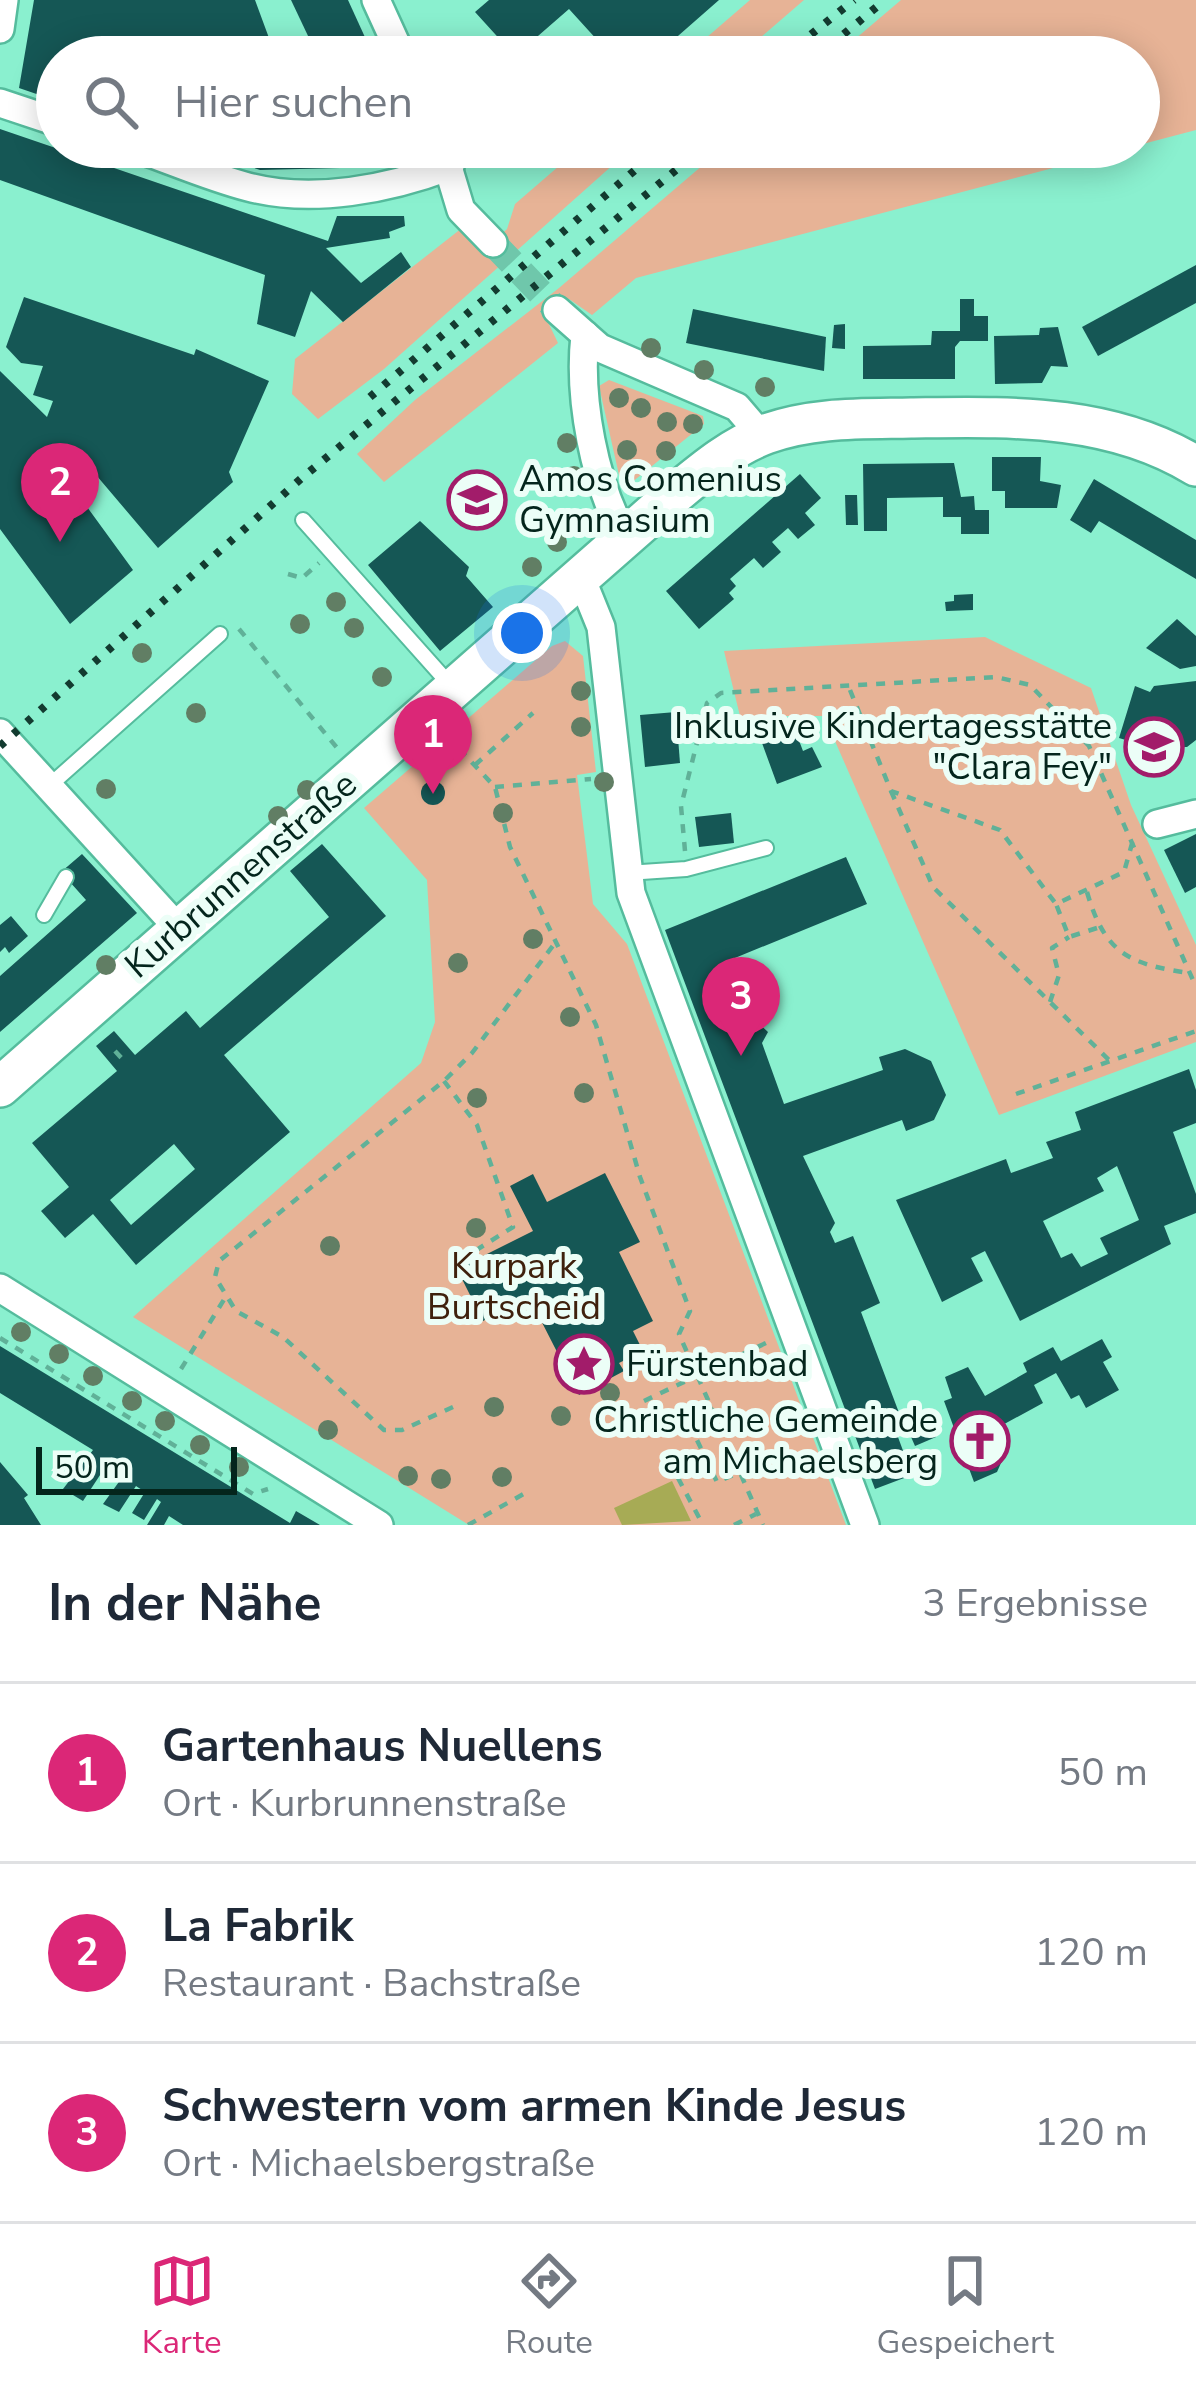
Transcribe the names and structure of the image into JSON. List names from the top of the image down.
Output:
{
  "streets": {
    "main road": ["Kurbrunnenstraße"]
  },
  "parks": ["Kurpark Burtscheid"],
  "places": {
    "school or university": ["Amos Comenius Gymnasium", "Inklusive Kindertagesstätte \"Clara Fey\""],
    "place": ["Fürstenbad"],
    "church": ["Christliche Gemeinde am Michaelsberg"]
  },
  "scale_bar": "50 m",
  "page": {
    "search": "Hier suchen",
    "pins": ["2", "1", "3"],
    "scale": "50 m",
    "heading": ["In der Nähe", "3 Ergebnisse"],
    "list": [
      {
        "mark": "1",
        "name": "Gartenhaus Nuellens",
        "note": "Ort · Kurbrunnenstraße",
        "value": "50 m"
      },
      {
        "mark": "2",
        "name": "La Fabrik",
        "note": "Restaurant · Bachstraße",
        "value": "120 m"
      },
      {
        "mark": "3",
        "name": "Schwestern vom armen Kinde Jesus",
        "note": "Ort · Michaelsbergstraße",
        "value": "120 m"
      }
    ],
    "nav": ["Karte", "Route", "Gespeichert"]
  }
}
